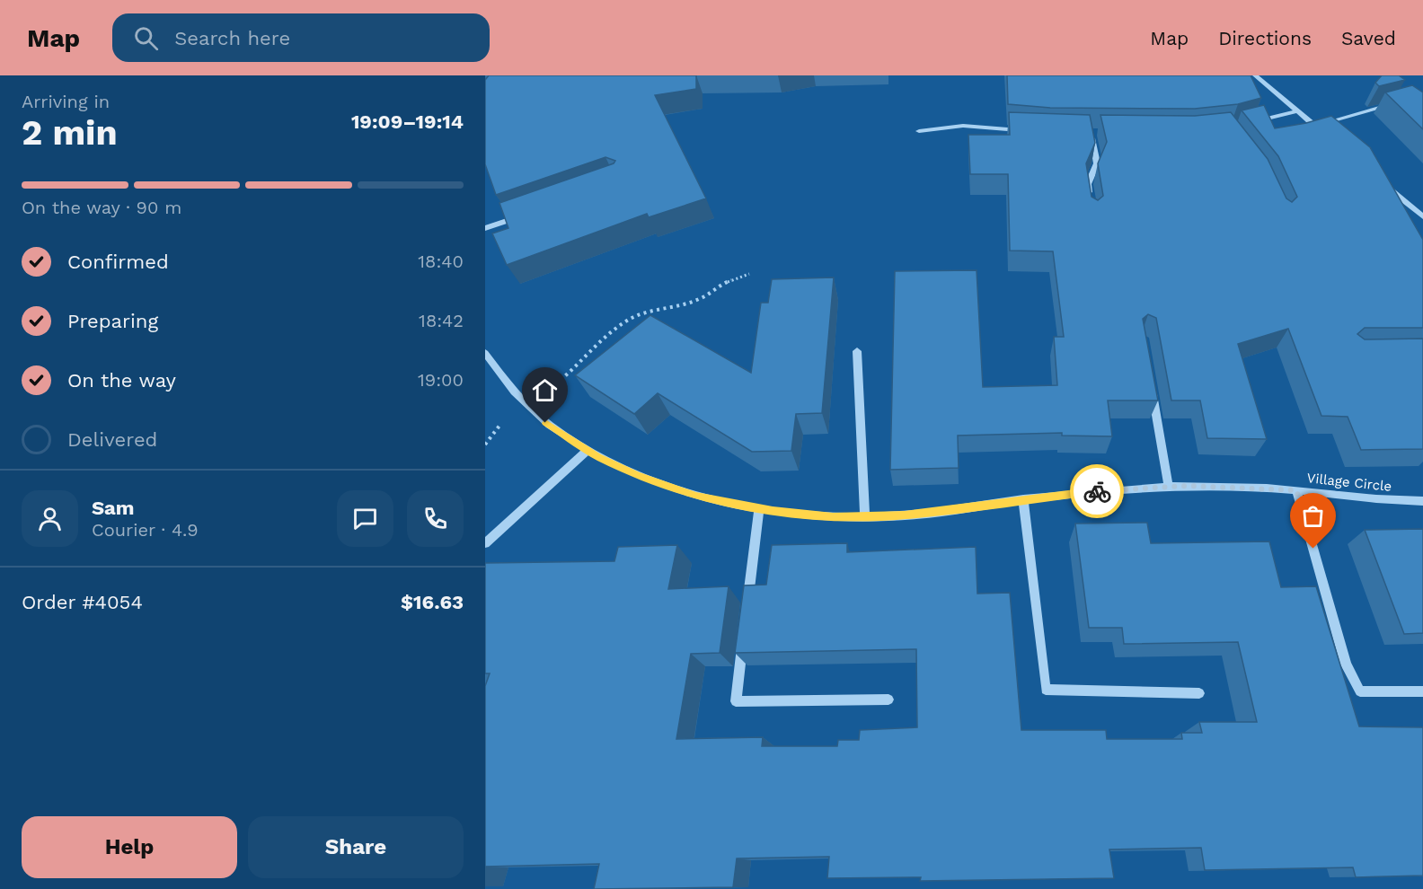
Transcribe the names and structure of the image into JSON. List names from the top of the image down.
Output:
{
  "streets": {
    "street": ["Village Circle"]
  },
  "page": {
    "header": "Map",
    "search": "Search here",
    "nav": ["Map", "Directions", "Saved"],
    "heading": ["2 min", "Arriving in", "19:09–19:14"],
    "panel": [
      "Sam",
      "Courier · 4.9",
      "Order #4054",
      "$16.63"
    ],
    "bar": "On the way · 90 m",
    "list": [
      ["Confirmed", "18:40"],
      ["Preparing", "18:42"],
      ["On the way", "19:00"],
      "Delivered"
    ],
    "buttons": ["Help", "Share"]
  }
}
